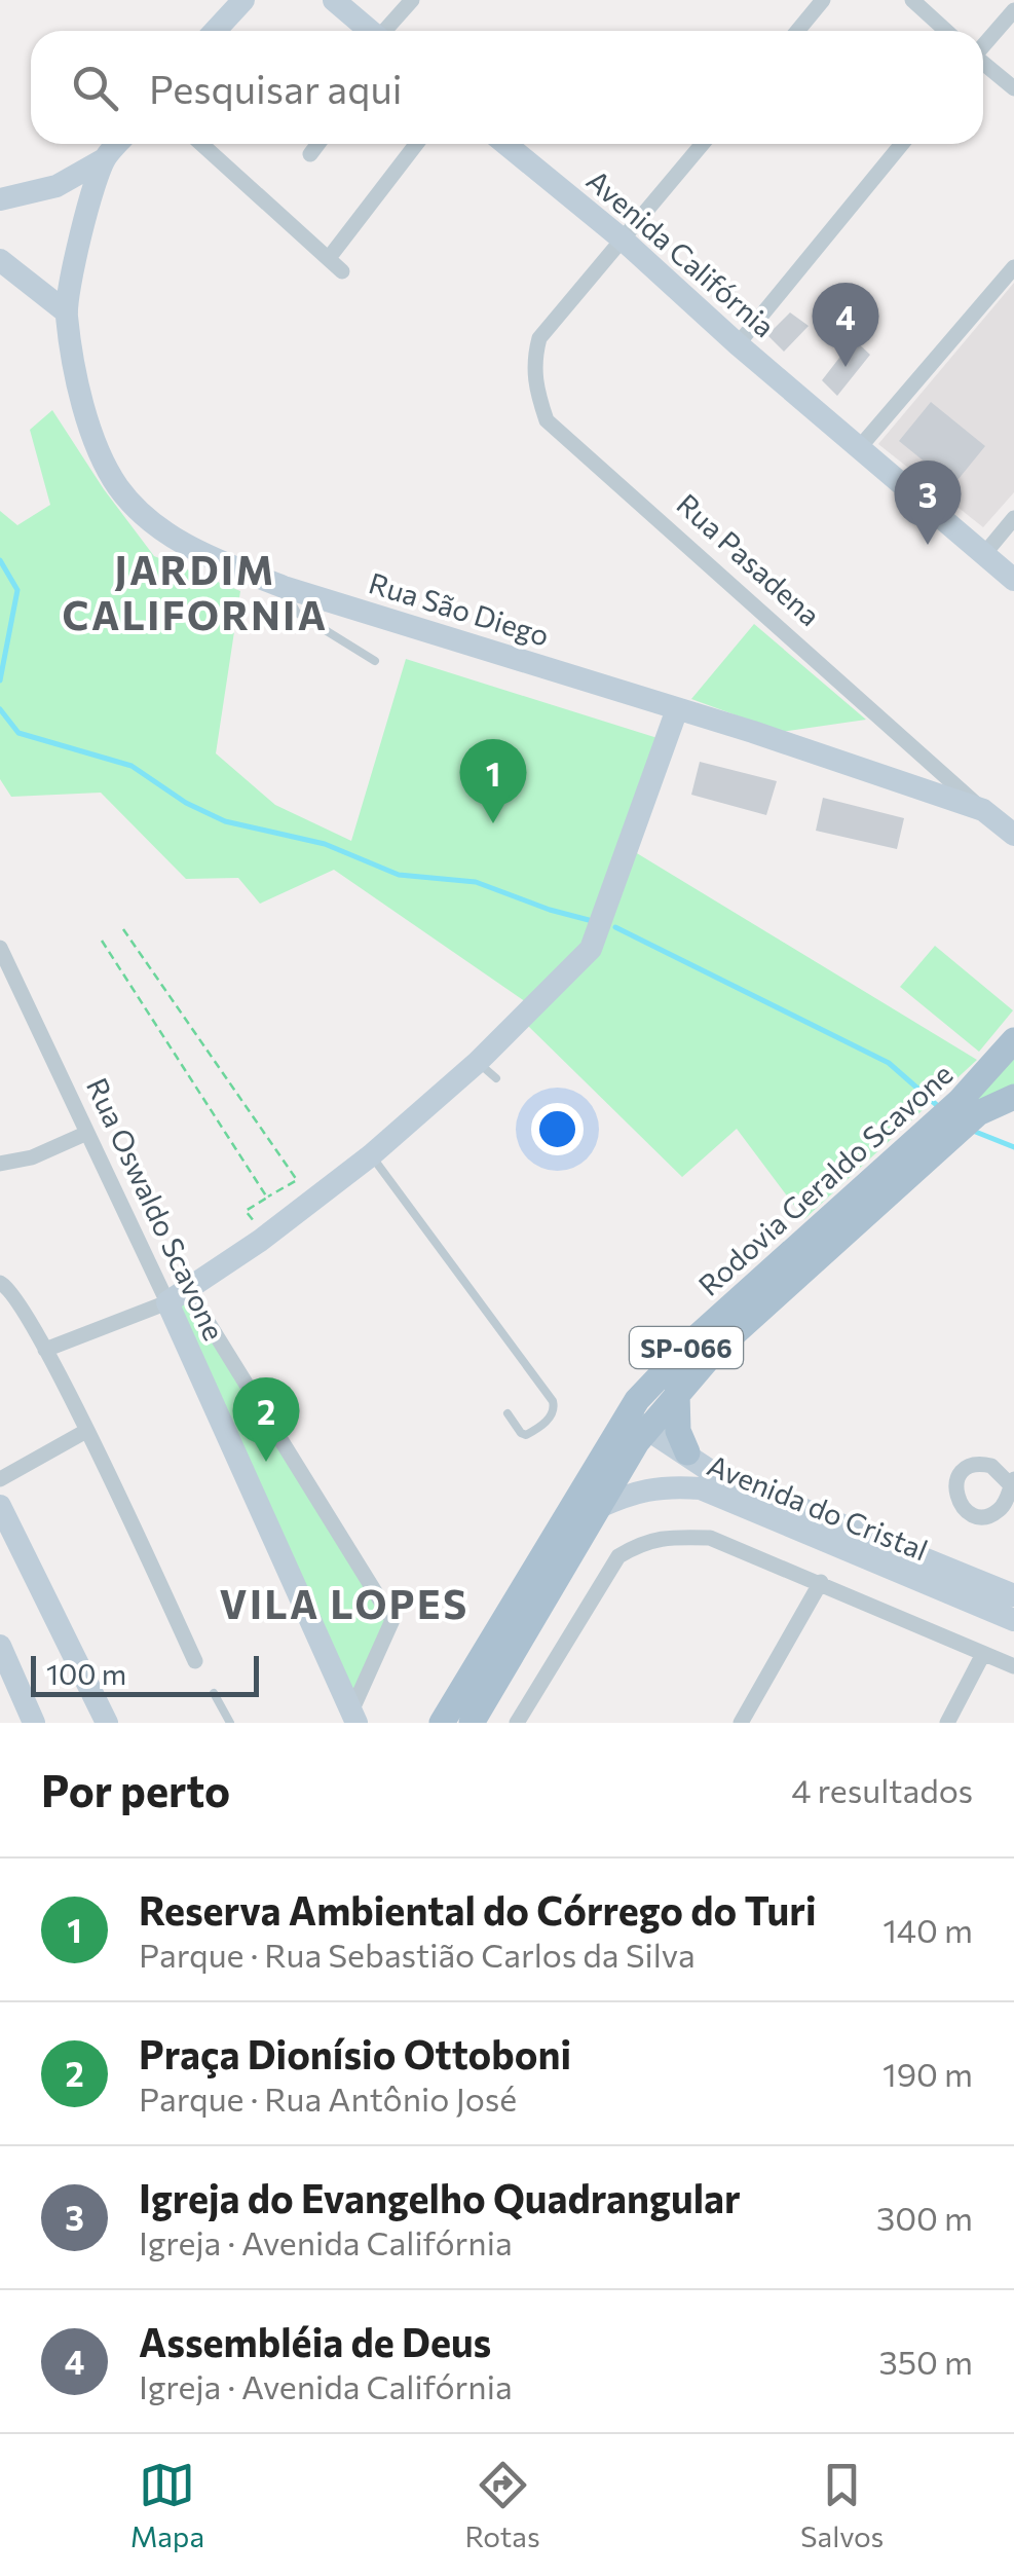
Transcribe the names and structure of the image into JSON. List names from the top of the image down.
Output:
{
  "streets": {
    "main road": [
      "Avenida Califórnia",
      "Rua Pasadena",
      "Rua São Diego",
      "Rodovia Geraldo Scavone",
      "Rua Oswaldo Scavone",
      "SP-066",
      "Avenida do Cristal"
    ]
  },
  "crossings": [
    ["Avenida Califórnia", "Rua Pasadena"],
    ["Rua Pasadena", "Rua São Diego"],
    ["Rodovia Geraldo Scavone", "Avenida do Cristal"]
  ],
  "districts": ["JARDIM CALIFORNIA", "VILA LOPES"],
  "scale_bar": "100 m",
  "page": {
    "search": "Pesquisar aqui",
    "pins": [
      "4",
      "3",
      "1",
      "2"
    ],
    "scale": "100 m",
    "heading": ["Por perto", "4 resultados"],
    "list": [
      {
        "mark": "1",
        "name": "Reserva Ambiental do Córrego do Turi",
        "note": "Parque · Rua Sebastião Carlos da Silva",
        "value": "140 m"
      },
      {
        "mark": "2",
        "name": "Praça Dionísio Ottoboni",
        "note": "Parque · Rua Antônio José",
        "value": "190 m"
      },
      {
        "mark": "3",
        "name": "Igreja do Evangelho Quadrangular",
        "note": "Igreja · Avenida Califórnia",
        "value": "300 m"
      },
      {
        "mark": "4",
        "name": "Assembléia de Deus",
        "note": "Igreja · Avenida Califórnia",
        "value": "350 m"
      }
    ],
    "nav": ["Mapa", "Rotas", "Salvos"]
  }
}
